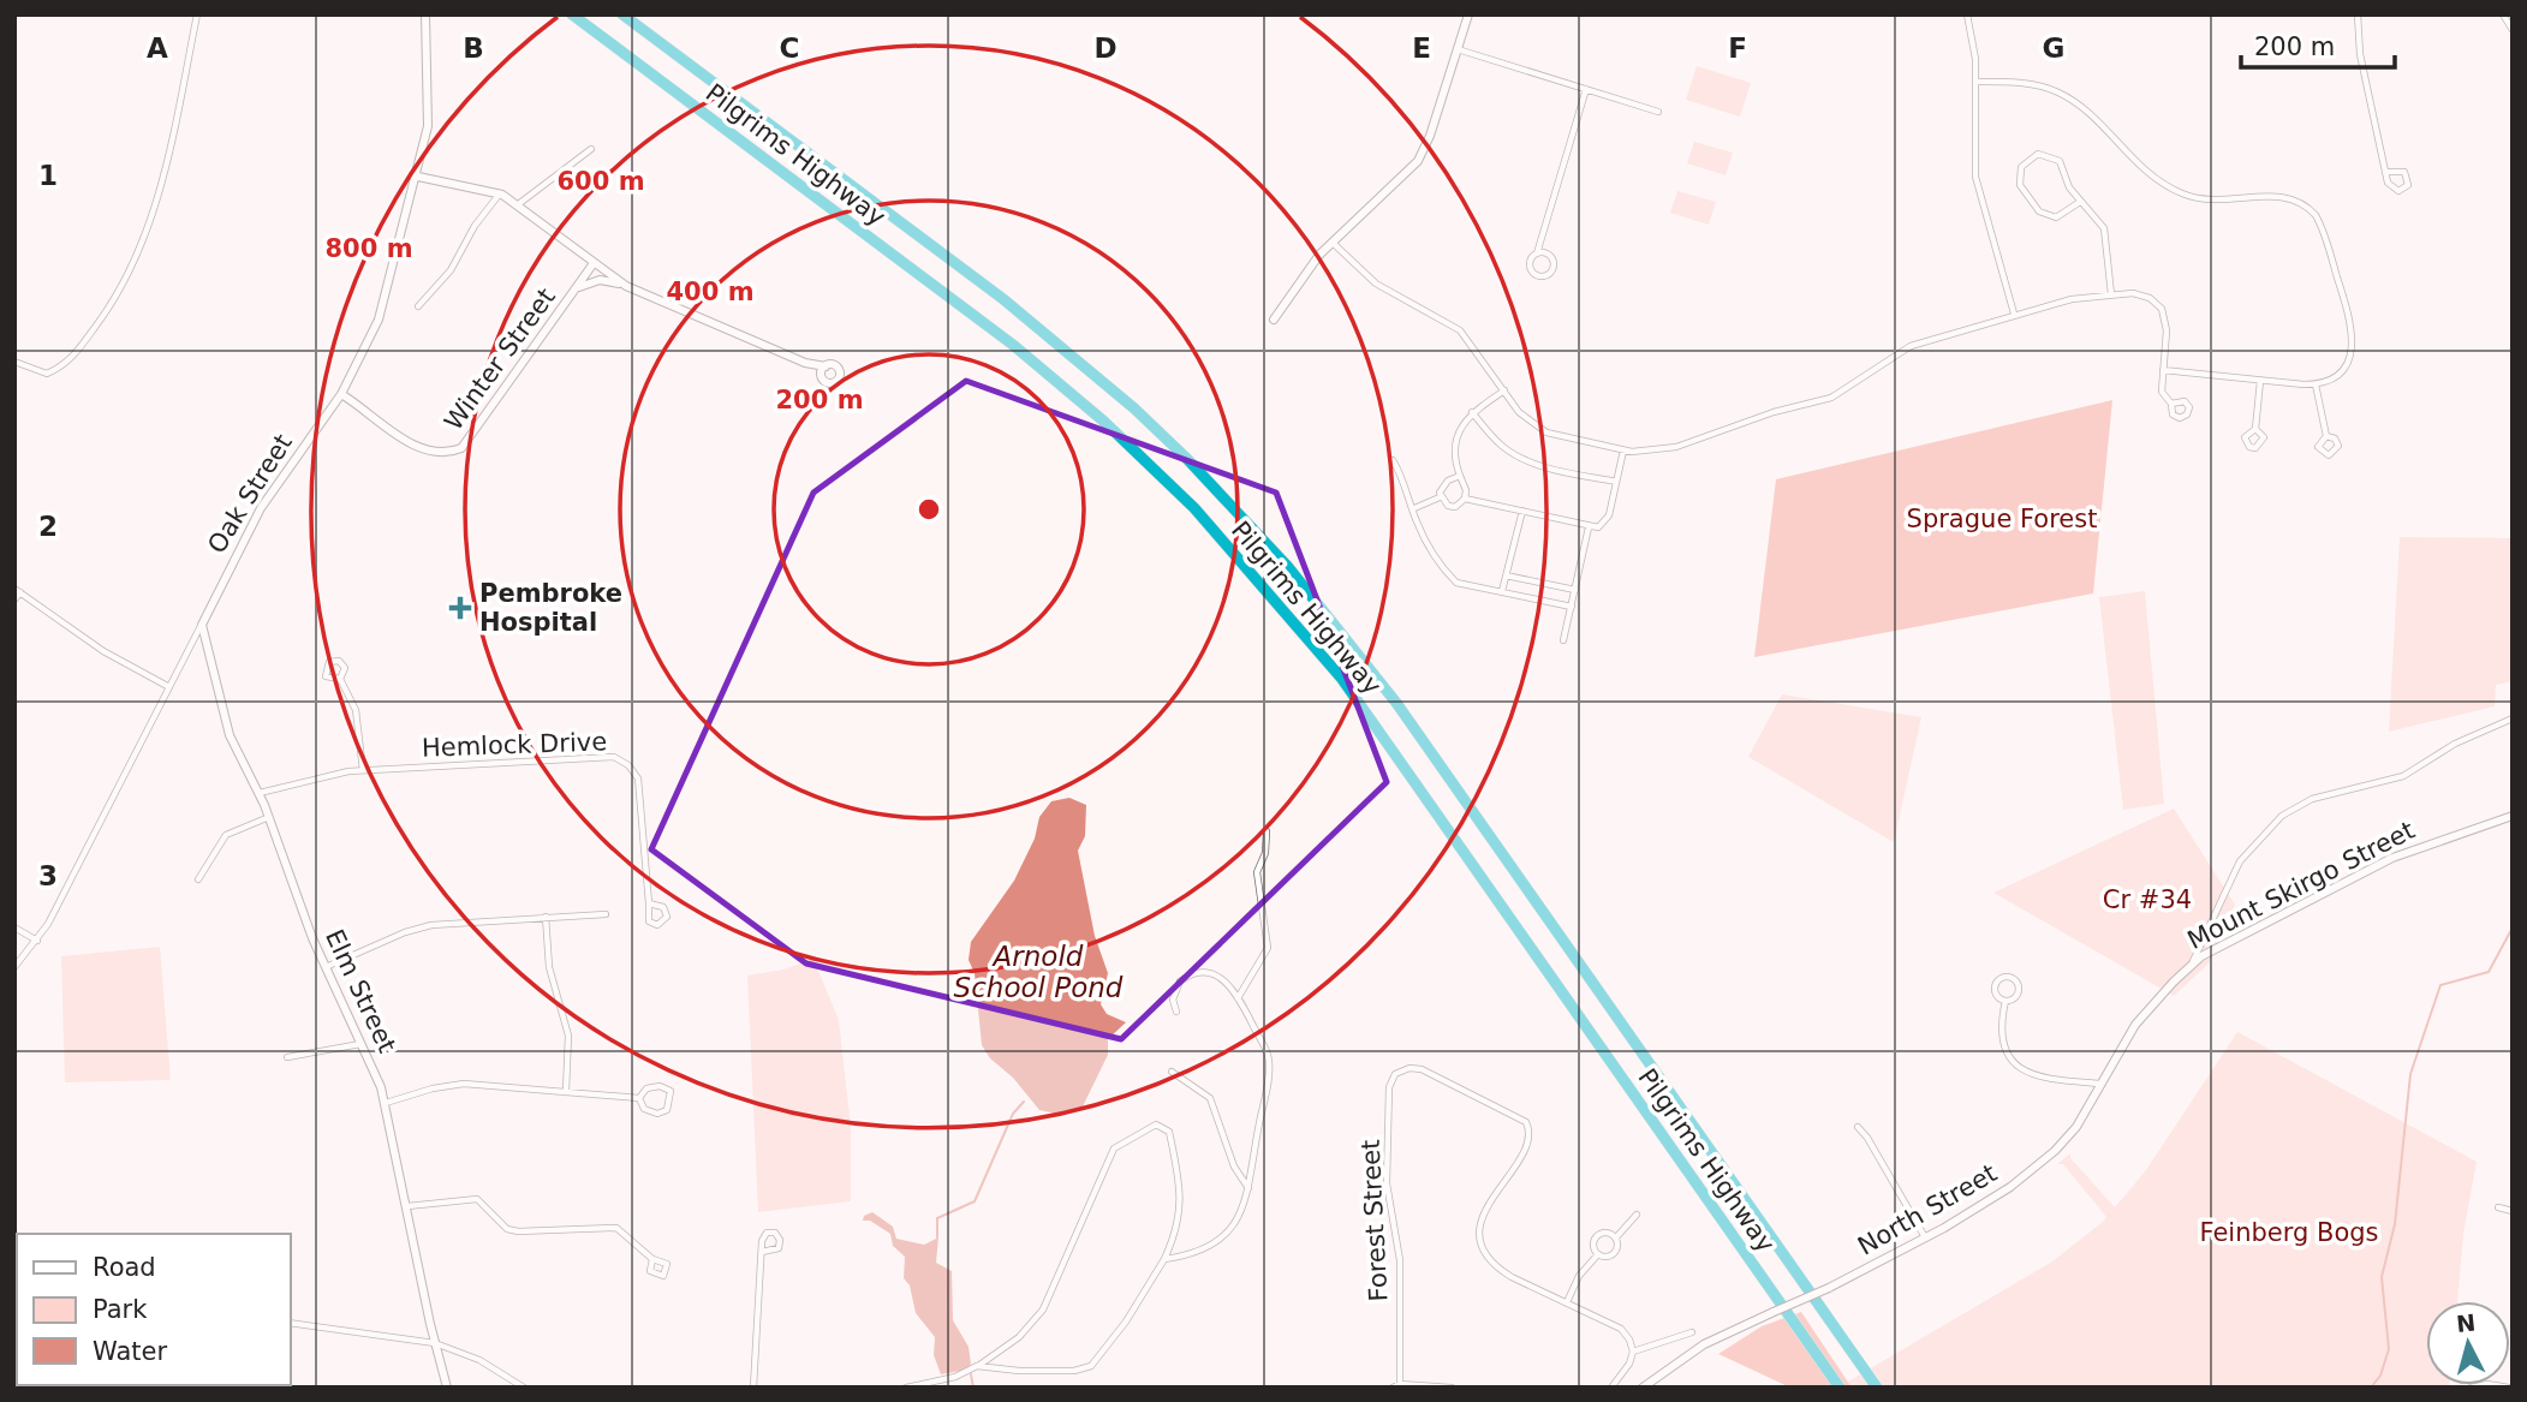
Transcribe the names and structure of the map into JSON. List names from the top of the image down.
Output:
{
  "streets": {
    "highway": ["Pilgrims Highway"],
    "street": [
      "Winter Street",
      "Oak Street",
      "Hemlock Drive",
      "Mount Skirgo Street",
      "Elm Street",
      "North Street",
      "Forest Street"
    ]
  },
  "crossings": [
    ["Winter Street", "Oak Street"],
    ["Oak Street", "Elm Street"],
    ["Hemlock Drive", "Elm Street"],
    ["Mount Skirgo Street", "North Street"]
  ],
  "water": ["Arnold School Pond"],
  "parks": ["Sprague Forest", "Cr #34", "Feinberg Bogs"],
  "places": {
    "health": ["Pembroke Hospital"]
  },
  "legend": ["Road", "Park", "Water"],
  "scale_bar": "200 m",
  "north": "top",
  "grid": {
    "columns": [
      "A",
      "B",
      "C",
      "D",
      "E",
      "F",
      "G"
    ],
    "rows": ["1", "2", "3"]
  },
  "rings": [
    "600 m",
    "800 m",
    "400 m",
    "200 m"
  ]
}
